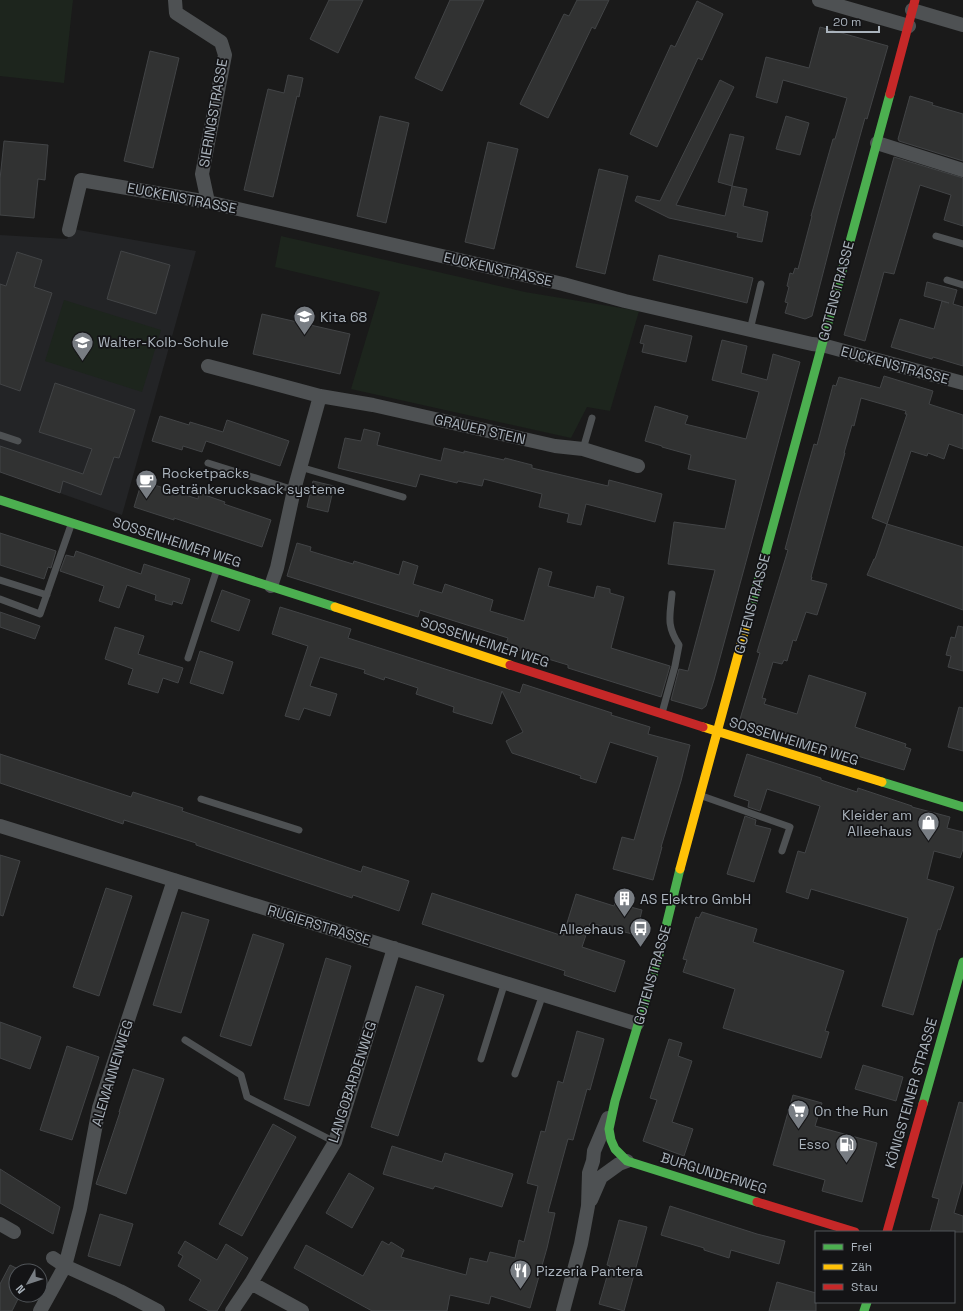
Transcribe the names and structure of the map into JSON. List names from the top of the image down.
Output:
{
  "streets": {
    "main road": [
      "GOTENSTRASSE",
      "SOSSENHEIMER WEG",
      "KÖNIGSTEINER STRASSE",
      "BURGUNDERWEG"
    ],
    "street": [
      "SIERINGSTRASSE",
      "EUCKENSTRASSE",
      "GRAUER STEIN",
      "RUGIERSTRASSE",
      "ALEMANNENWEG",
      "LANGOBARDENWEG"
    ]
  },
  "crossings": [
    ["SIERINGSTRASSE", "EUCKENSTRASSE"],
    ["EUCKENSTRASSE", "GOTENSTRASSE"],
    ["GOTENSTRASSE", "SOSSENHEIMER WEG"],
    ["GOTENSTRASSE", "RUGIERSTRASSE"],
    ["GOTENSTRASSE", "BURGUNDERWEG"],
    ["RUGIERSTRASSE", "ALEMANNENWEG"],
    ["RUGIERSTRASSE", "LANGOBARDENWEG"]
  ],
  "places": {
    "school or university": ["Kita 68", "Walter-Kolb-Schule"],
    "cafe": ["Rocketpacks Getränkerucksack systeme"],
    "shop": ["Kleider am Alleehaus"],
    "building": ["AS Elektro GmbH"],
    "bus stop": ["Alleehaus"],
    "supermarket": ["On the Run"],
    "fuel station": ["Esso"],
    "restaurant": ["Pizzeria Pantera"]
  },
  "legend": ["Frei", "Zäh", "Stau"],
  "scale_bar": "20 m",
  "north": "bottom left"
}
